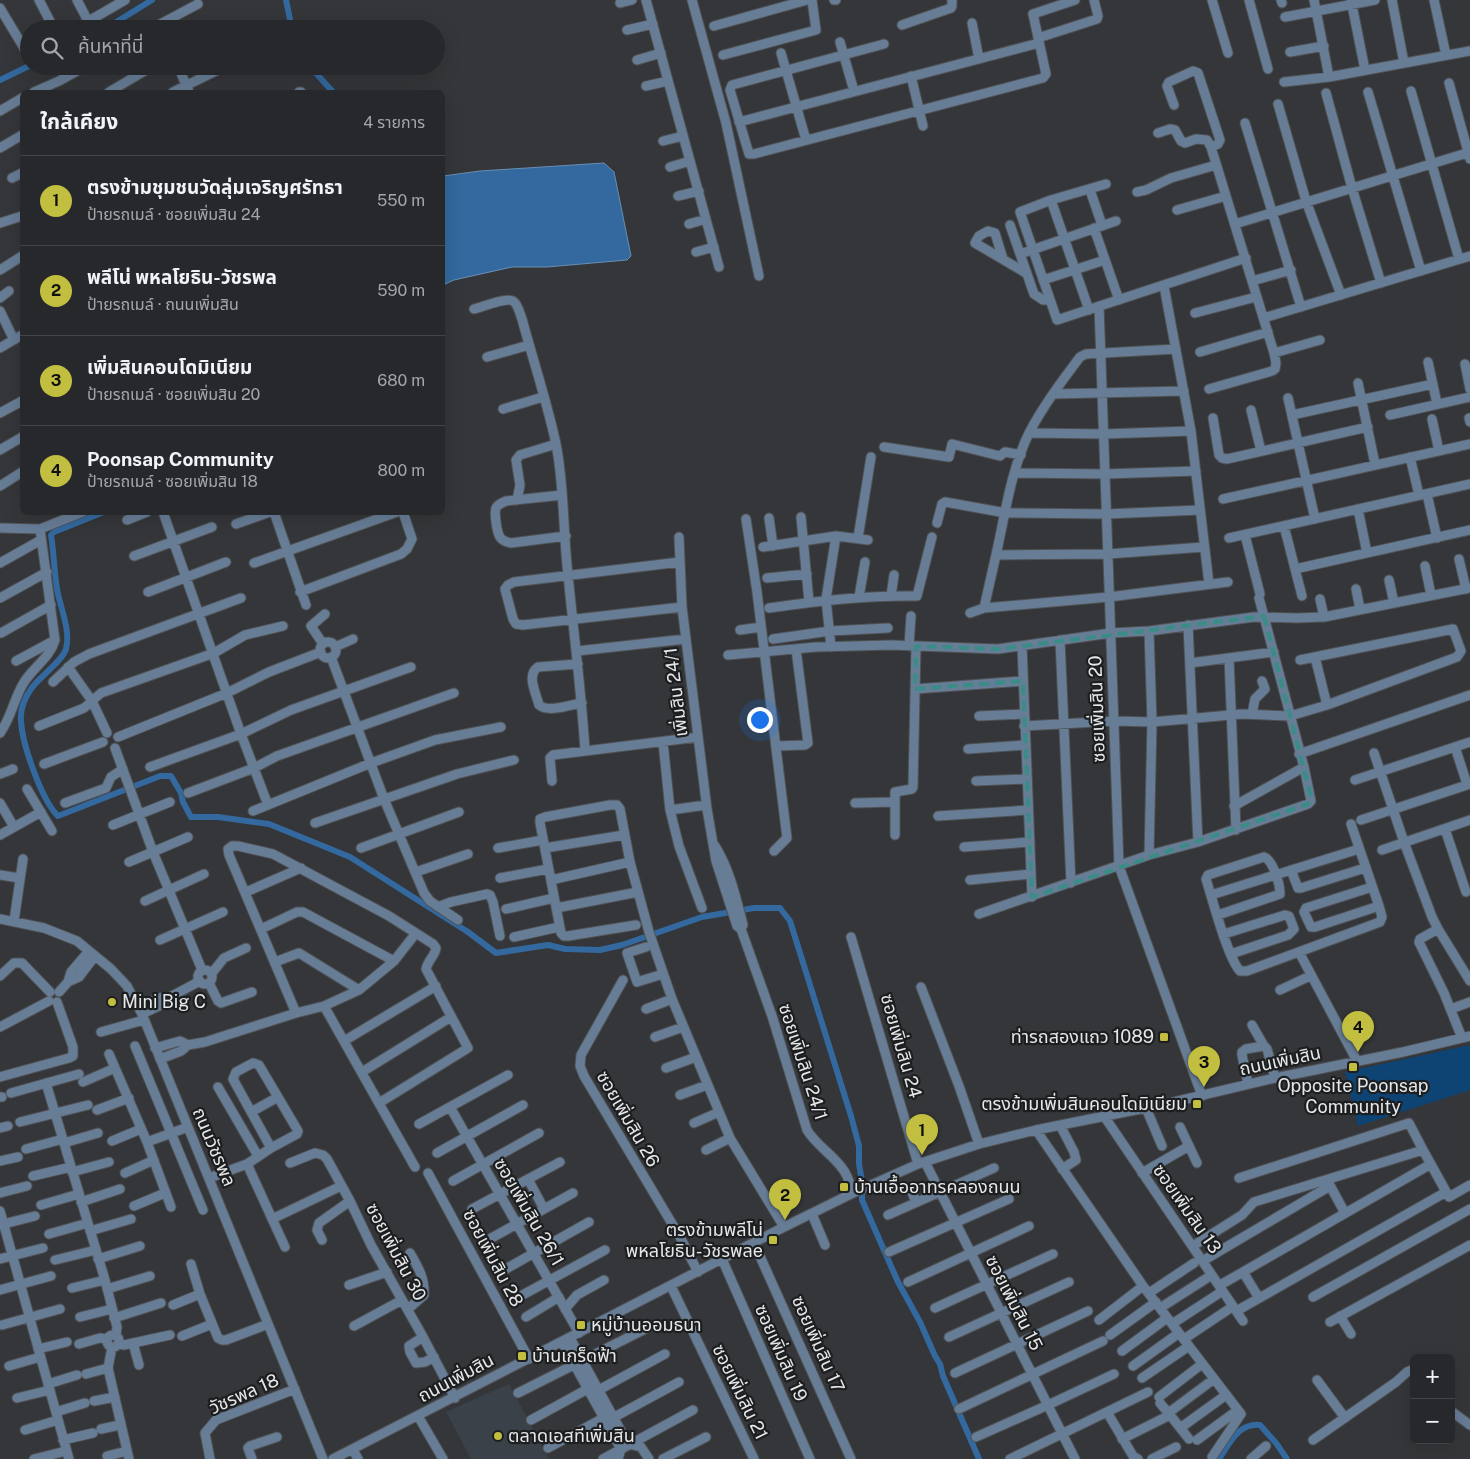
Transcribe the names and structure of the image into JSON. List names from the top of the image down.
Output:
{
  "streets": {
    "street": [
      "เพิ่มสิน 24/1",
      "ซอยเพิ่มสิน 20",
      "ซอยเพิ่มสิน 24",
      "ถนนเพิ่มสิน",
      "ซอยเพิ่มสิน 24/1",
      "ซอยเพิ่มสิน 26",
      "ถนนวัชรพล",
      "ซอยเพิ่มสิน 13",
      "ซอยเพิ่มสิน 26/1",
      "ซอยเพิ่มสิน 30",
      "ซอยเพิ่มสิน 28",
      "ซอยเพิ่มสิน 15",
      "ซอยเพิ่มสิน 17",
      "ซอยเพิ่มสิน 19",
      "ซอยเพิ่มสิน 21",
      "วัชรพล 18"
    ]
  },
  "crossings": [
    ["เพิ่มสิน 24/1", "ซอยเพิ่มสิน 24/1"],
    ["ซอยเพิ่มสิน 20", "ถนนเพิ่มสิน"],
    ["ซอยเพิ่มสิน 24", "ถนนเพิ่มสิน"],
    ["ซอยเพิ่มสิน 24", "ซอยเพิ่มสิน 15"],
    ["ถนนเพิ่มสิน", "ซอยเพิ่มสิน 24/1"],
    ["ถนนเพิ่มสิน", "ซอยเพิ่มสิน 26"],
    ["ถนนเพิ่มสิน", "ซอยเพิ่มสิน 13"],
    ["ถนนเพิ่มสิน", "ซอยเพิ่มสิน 26/1"],
    ["ถนนเพิ่มสิน", "ซอยเพิ่มสิน 30"],
    ["ถนนเพิ่มสิน", "ซอยเพิ่มสิน 28"],
    ["ถนนเพิ่มสิน", "ซอยเพิ่มสิน 15"],
    ["ถนนเพิ่มสิน", "ซอยเพิ่มสิน 17"],
    ["ถนนเพิ่มสิน", "ซอยเพิ่มสิน 19"],
    ["ถนนเพิ่มสิน", "ซอยเพิ่มสิน 21"],
    ["ถนนวัชรพล", "วัชรพล 18"]
  ],
  "places": {
    "other": ["Mini Big C", "ตลาดเอสทีเพิ่มสิน"],
    "transit": [
      "ท่ารถสองแถว 1089",
      "Opposite Poonsap Community",
      "ตรงข้ามเพิ่มสินคอนโดมิเนียม",
      "บ้านเอื้ออาทรคลองถนน",
      "ตรงข้ามพลีโน่ พหลโยธิน-วัชรพลe",
      "หมู่บ้านออมธนา",
      "บ้านเกร็ดฟ้า"
    ]
  },
  "page": {
    "search": "ค้นหาที่นี่",
    "heading": ["ใกล้เคียง", "4 รายการ"],
    "list": [
      {
        "mark": "1",
        "name": "ตรงข้ามชุมชนวัดลุ่มเจริญศรัทธา",
        "note": "ป้ายรถเมล์ · ซอยเพิ่มสิน 24",
        "value": "550 m"
      },
      {
        "mark": "2",
        "name": "พลีโน่ พหลโยธิน-วัชรพล",
        "note": "ป้ายรถเมล์ · ถนนเพิ่มสิน",
        "value": "590 m"
      },
      {
        "mark": "3",
        "name": "เพิ่มสินคอนโดมิเนียม",
        "note": "ป้ายรถเมล์ · ซอยเพิ่มสิน 20",
        "value": "680 m"
      },
      {
        "mark": "4",
        "name": "Poonsap Community",
        "note": "ป้ายรถเมล์ · ซอยเพิ่มสิน 18",
        "value": "800 m"
      }
    ],
    "pins": [
      "4",
      "3",
      "1",
      "2"
    ],
    "map_buttons": ["+", "−"]
  }
}
